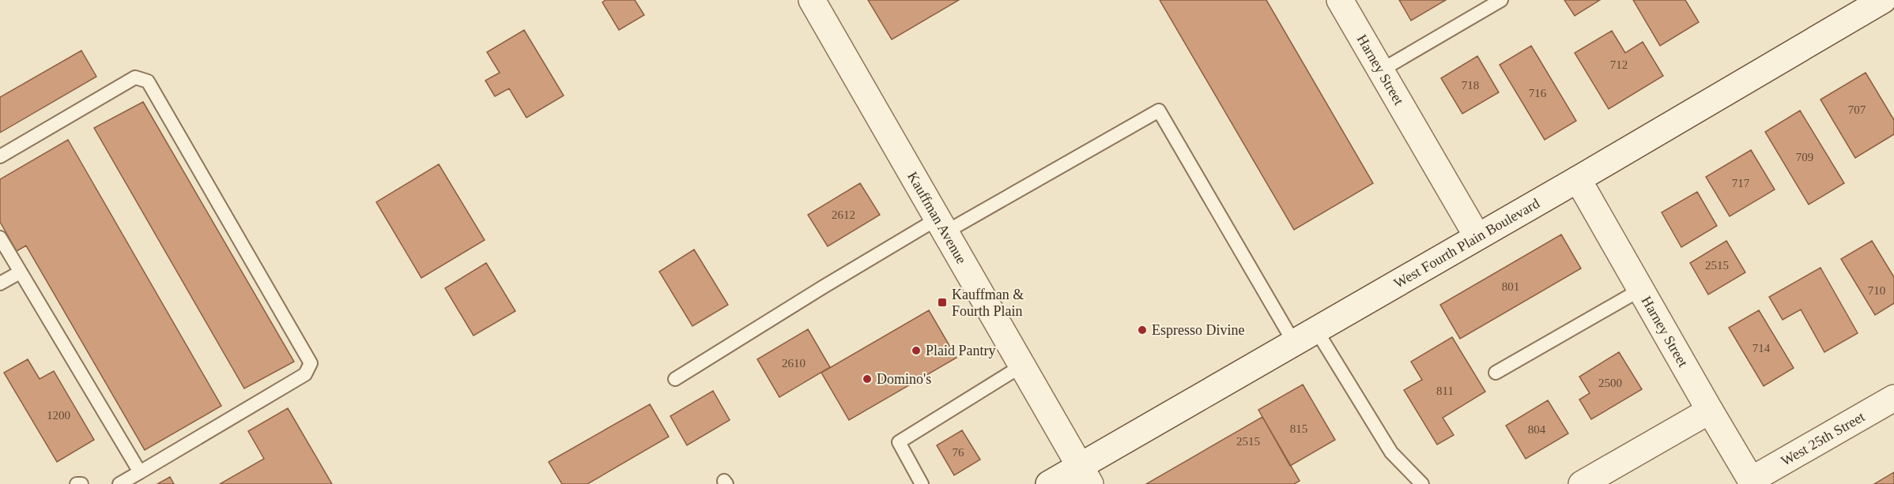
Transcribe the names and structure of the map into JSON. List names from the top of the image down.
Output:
{
  "streets": {
    "street": [
      "Harney Street",
      "Kauffman Avenue",
      "West Fourth Plain Boulevard",
      "West 25th Street"
    ]
  },
  "crossings": [
    ["Harney Street", "West Fourth Plain Boulevard"],
    ["Harney Street", "West 25th Street"],
    ["Kauffman Avenue", "West Fourth Plain Boulevard"]
  ],
  "places": {
    "transit": ["Kauffman & Fourth Plain"],
    "other": ["Espresso Divine", "Plaid Pantry", "Domino's"]
  },
  "house_numbers": [
    "712",
    "718",
    "716",
    "707",
    "709",
    "717",
    "2612",
    "2515",
    "801",
    "710",
    "714",
    "2610",
    "2500",
    "811",
    "1200",
    "815",
    "804",
    "2515",
    "76"
  ]
}
